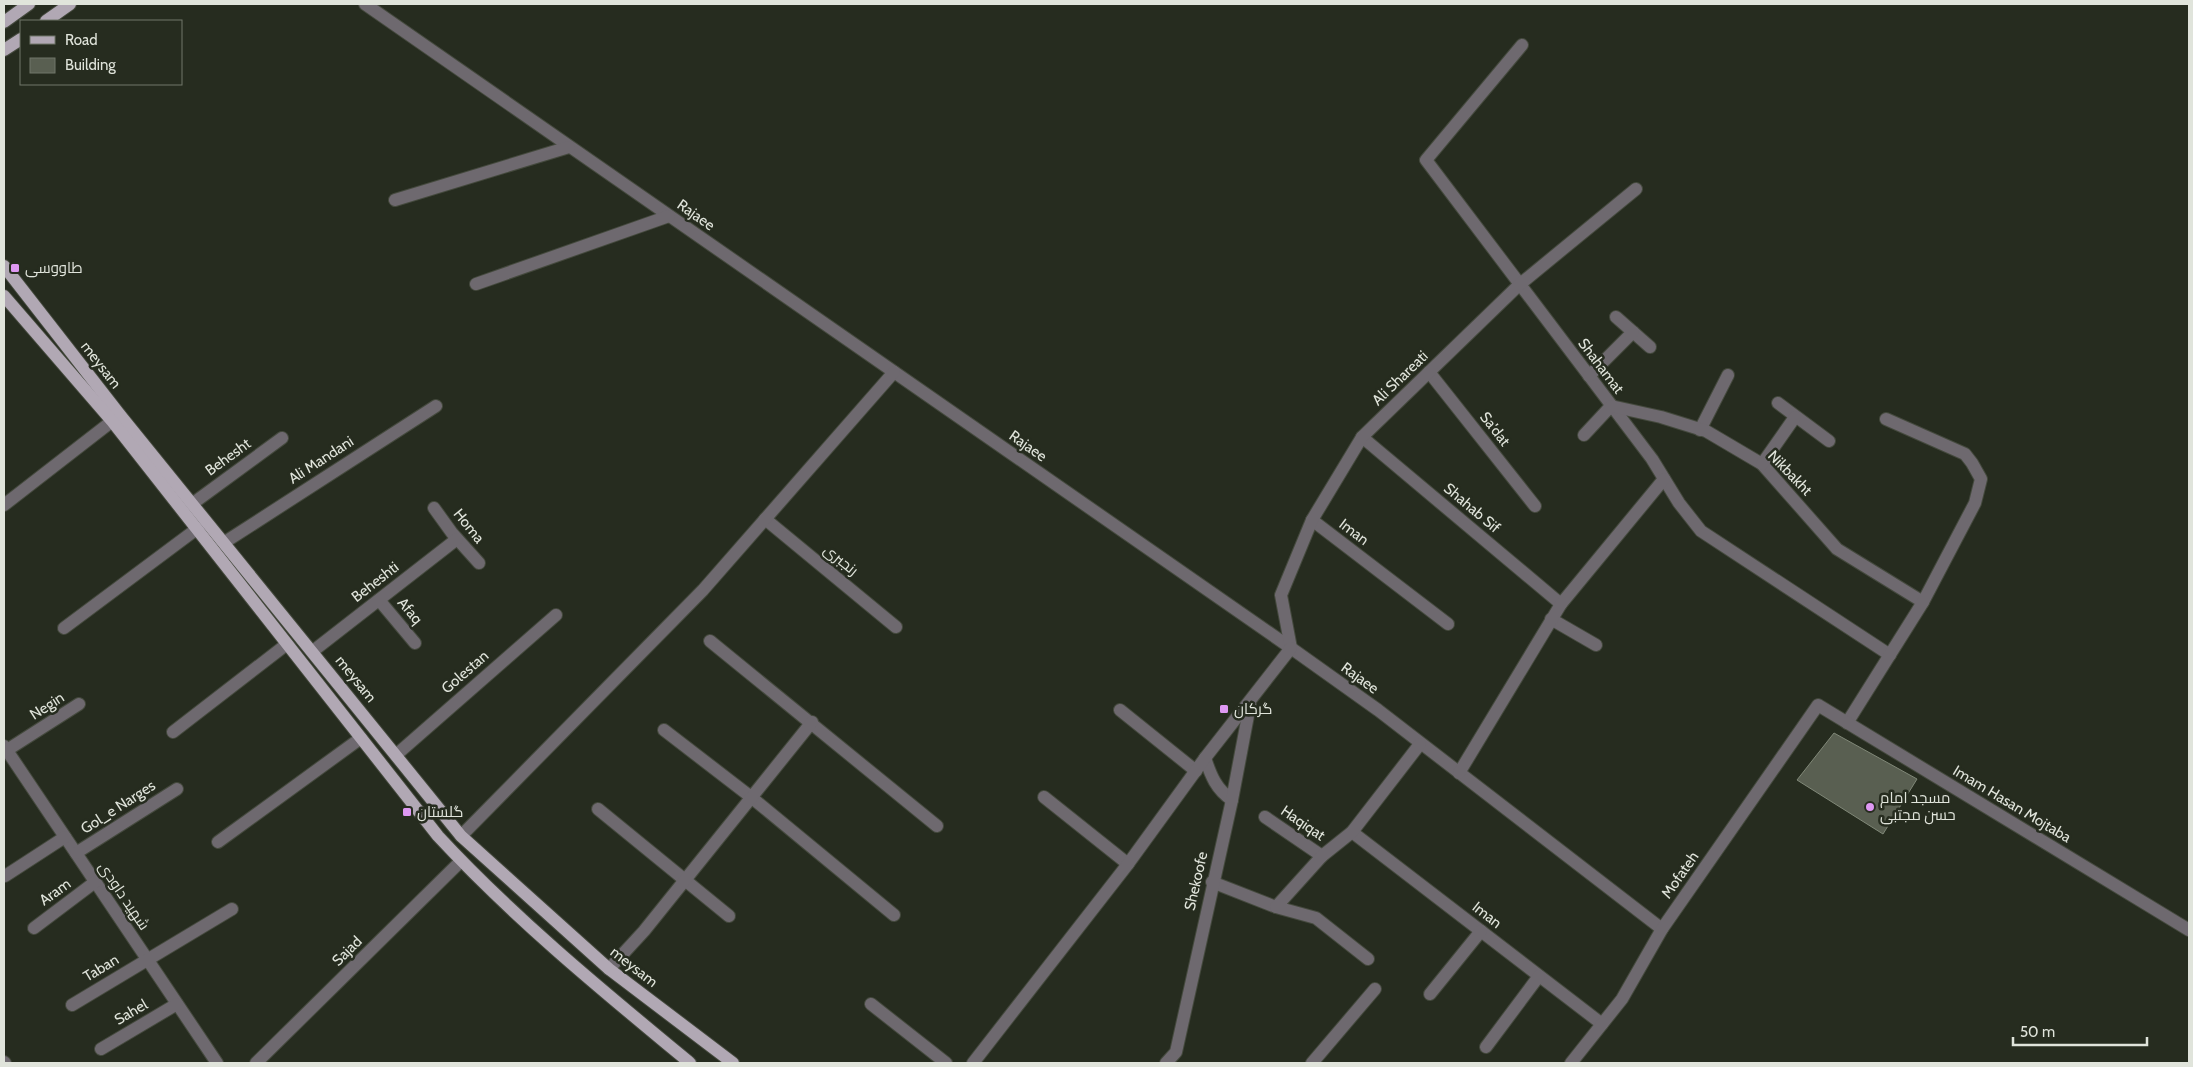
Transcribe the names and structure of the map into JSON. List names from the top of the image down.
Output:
{
  "streets": {
    "main road": ["meysam"],
    "street": [
      "Rajaee",
      "Shahamat",
      "Ali Shareati",
      "Sa'dat",
      "Behesht",
      "Ali Mandani",
      "Nikbakht",
      "Shahab Sif",
      "Homa",
      "Iman",
      "رنجبری",
      "Beheshti",
      "Afaq",
      "Golestan",
      "Negin",
      "Imam Hasan Mojtaba",
      "Gol_e Narges",
      "Haqiqat",
      "Mofateh",
      "Shekoofe",
      "Aram",
      "شهید داودی",
      "Sajad",
      "Taban",
      "Sahel"
    ]
  },
  "crossings": [
    ["Rajaee", "Ali Shareati"],
    ["Rajaee", "Mofateh"],
    ["meysam", "Behesht"],
    ["meysam", "Ali Mandani"],
    ["meysam", "Beheshti"],
    ["meysam", "Golestan"],
    ["meysam", "Sajad"],
    ["Shahamat", "Ali Shareati"],
    ["Shahamat", "Nikbakht"],
    ["Ali Shareati", "Sa'dat"],
    ["Ali Shareati", "Shahab Sif"],
    ["Ali Shareati", "Iman"],
    ["Homa", "Beheshti"],
    ["Iman", "Mofateh"],
    ["Beheshti", "Afaq"],
    ["Negin", "شهید داودی"],
    ["Imam Hasan Mojtaba", "Mofateh"],
    ["Gol_e Narges", "شهید داودی"],
    ["Aram", "شهید داودی"],
    ["شهید داودی", "Taban"],
    ["شهید داودی", "Sahel"]
  ],
  "places": {
    "transit": ["طاووسی", "گرکان", "گلستان"],
    "other": ["مسجد امام حسن مجتبی"]
  },
  "legend": ["Road", "Building"],
  "scale_bar": "50 m"
}
